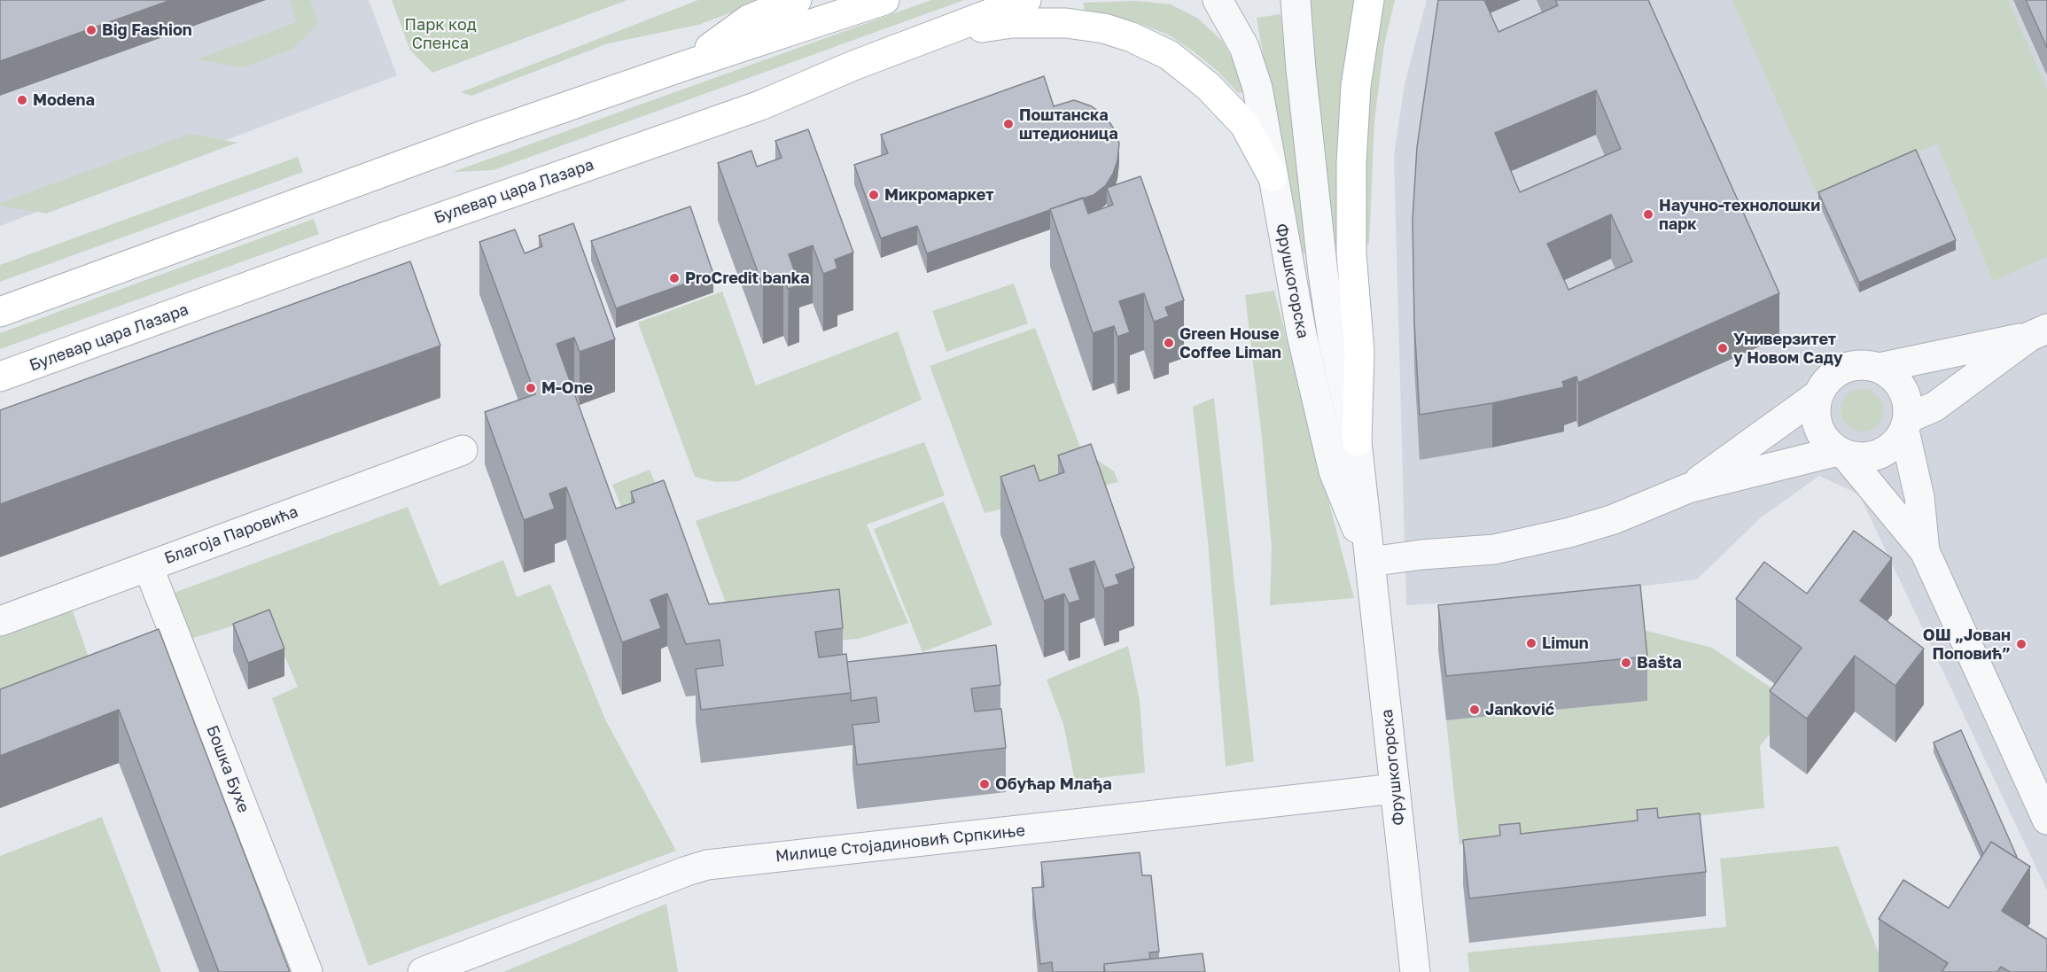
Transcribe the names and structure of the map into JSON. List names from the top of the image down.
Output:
{
  "streets": {
    "main road": ["Булевар цара Лазара"],
    "street": [
      "Фрушкогорска",
      "Благоја Паровића",
      "Бошка Бухе",
      "Милице Стојадиновић Српкиње"
    ]
  },
  "crossings": [
    ["Фрушкогорска", "Милице Стојадиновић Српкиње"],
    ["Благоја Паровића", "Бошка Бухе"]
  ],
  "parks": ["Парк код Спенса"],
  "places": [
    "Big Fashion",
    "Modena",
    "Поштанска штедионица",
    "Микромаркет",
    "Научно-технолошки парк",
    "ProCredit banka",
    "Green House Coffee Liman",
    "Универзитет у Новом Саду",
    "M-One",
    "Limun",
    "ОШ „Јован Поповић”",
    "Bašta",
    "Janković",
    "Обућар Млађа"
  ]
}
